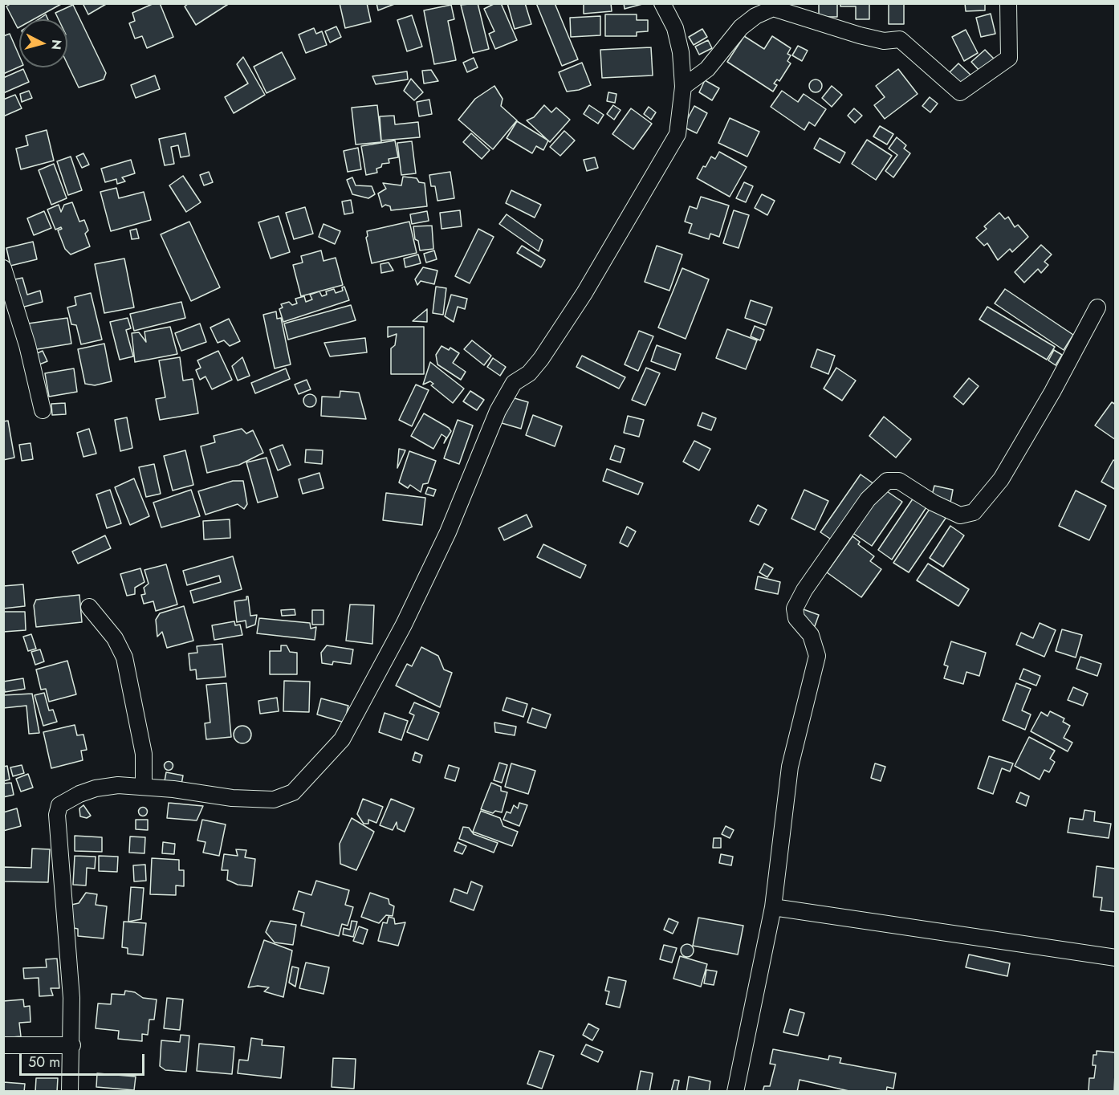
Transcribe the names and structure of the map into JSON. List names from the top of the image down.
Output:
{
  "scale_bar": "50 m",
  "north": "right"
}
